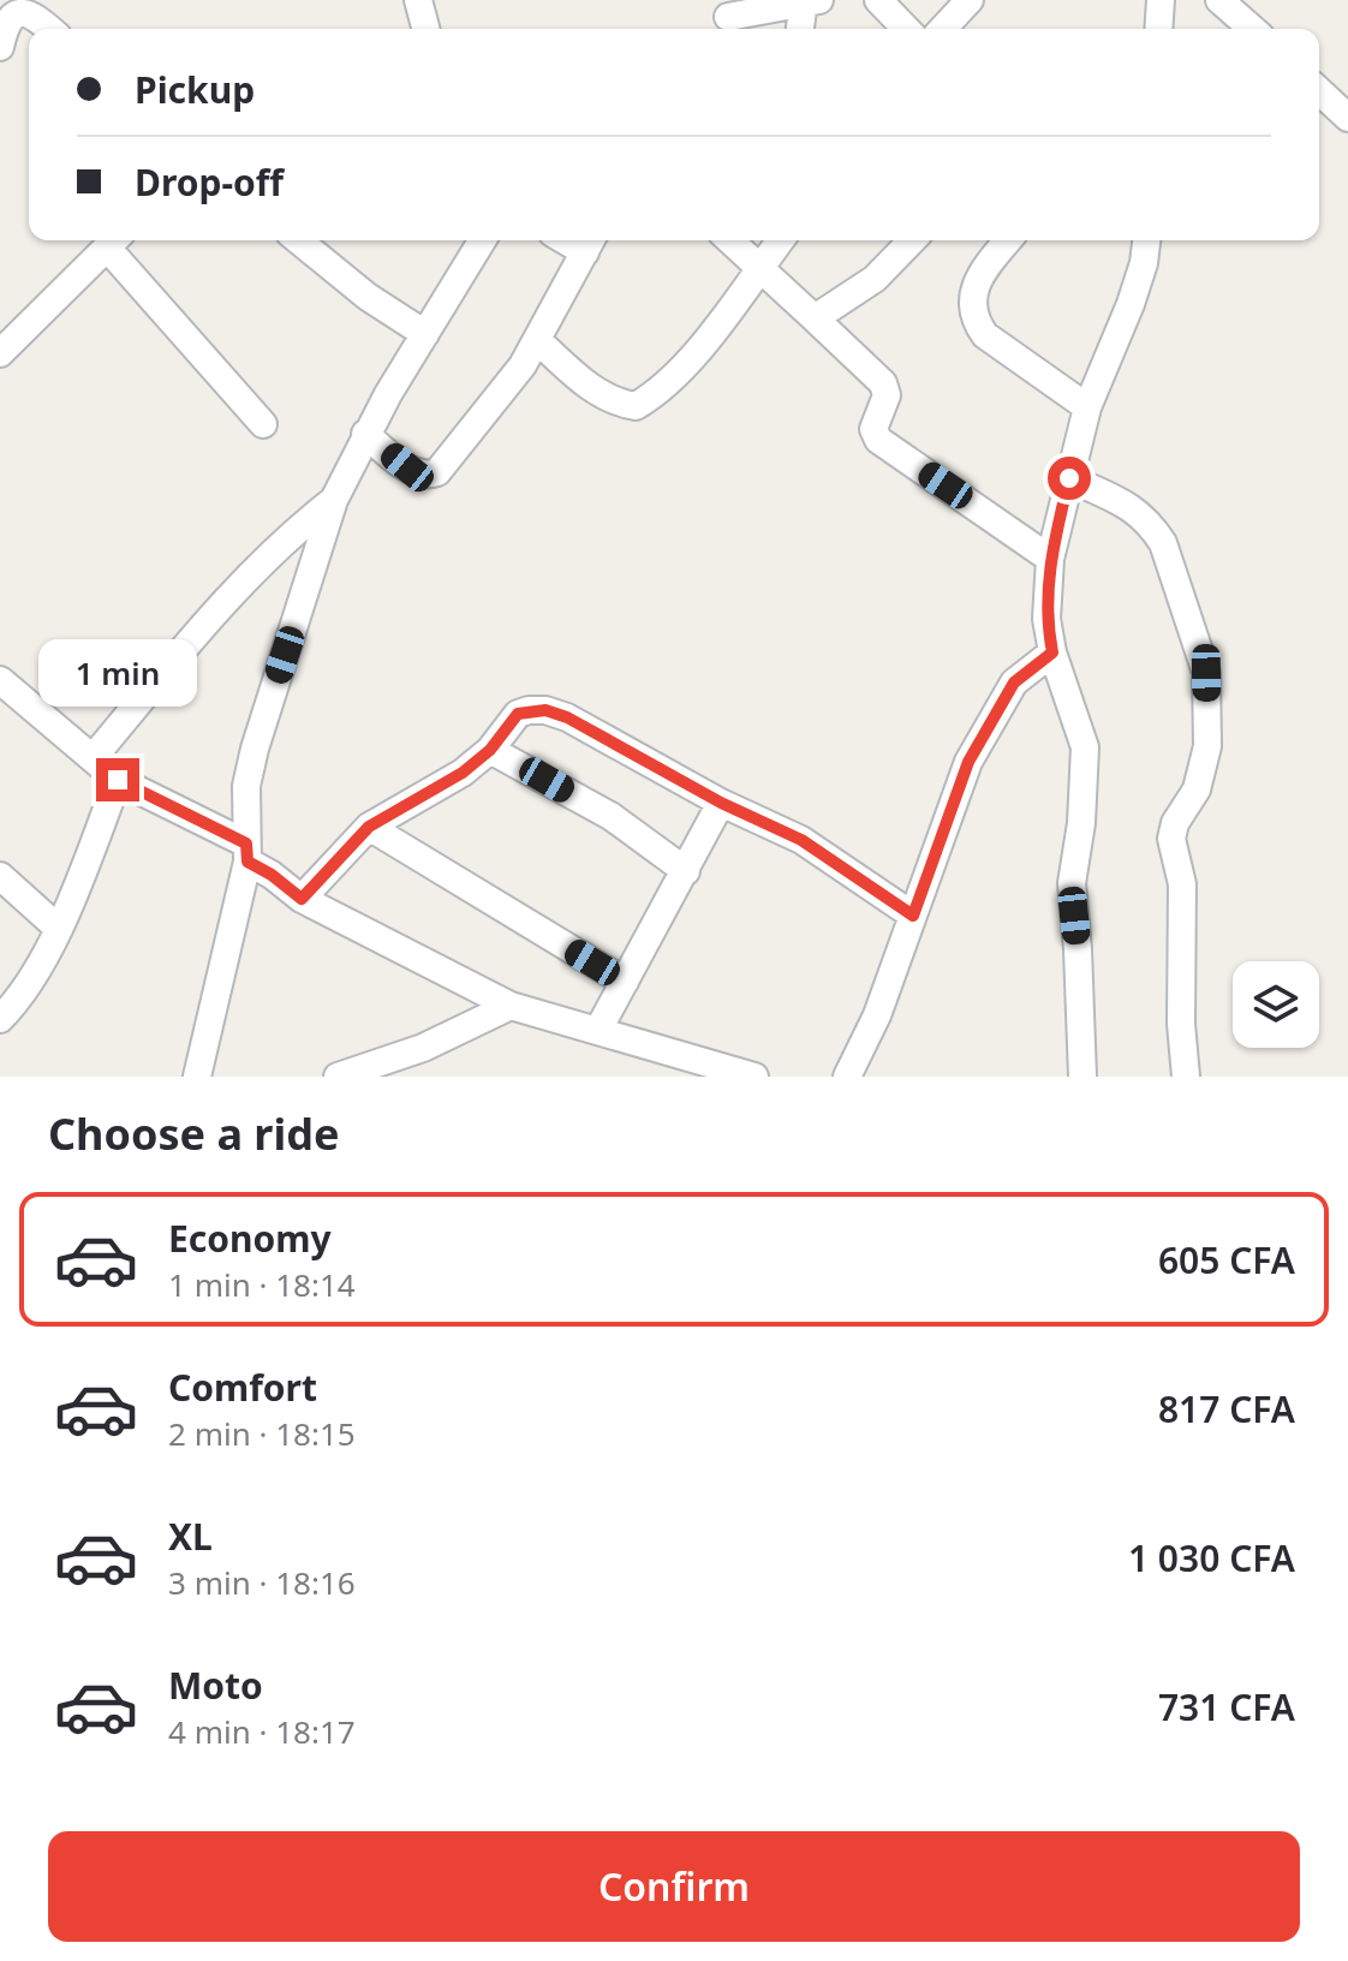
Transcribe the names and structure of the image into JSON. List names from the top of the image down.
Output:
{
  "page": {
    "banner": ["Pickup", "Drop-off"],
    "bubble": "1 min",
    "heading": "Choose a ride",
    "list": [
      {
        "name": "Economy",
        "note": "1 min · 18:14",
        "value": "605 CFA"
      },
      {
        "name": "Comfort",
        "note": "2 min · 18:15",
        "value": "817 CFA"
      },
      {
        "name": "XL",
        "note": "3 min · 18:16",
        "value": "1 030 CFA"
      },
      {
        "name": "Moto",
        "note": "4 min · 18:17",
        "value": "731 CFA"
      }
    ],
    "buttons": "Confirm"
  }
}
